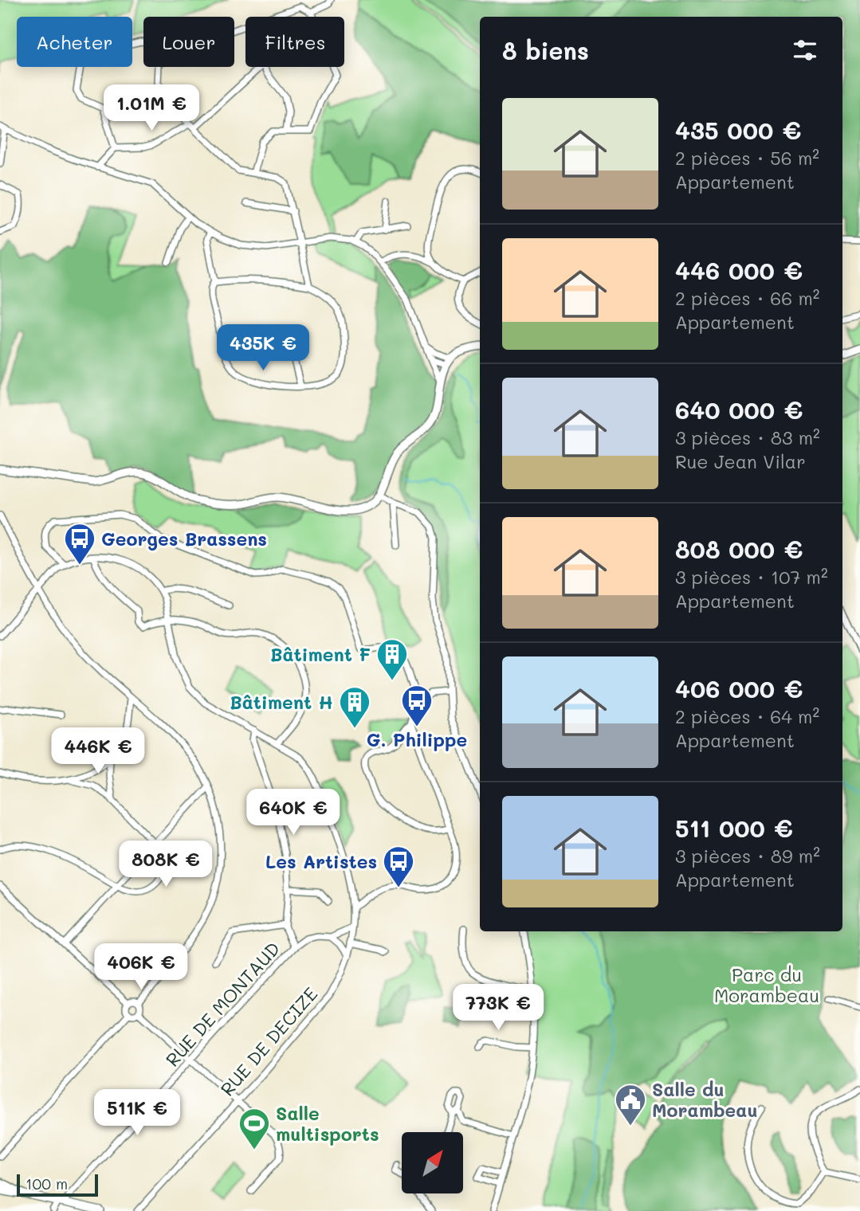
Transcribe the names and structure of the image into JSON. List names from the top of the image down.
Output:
{
  "streets": {
    "street": ["RUE DE MONTAUD", "RUE DE DECIZE"]
  },
  "crossings": [
    ["RUE DE MONTAUD", "RUE DE DECIZE"]
  ],
  "parks": ["Parc du Morambeau"],
  "places": {
    "bus stop": ["Georges Brassens", "G. Philippe", "Les Artistes"],
    "building": ["Bâtiment F", "Bâtiment H"],
    "public building": ["Salle du Morambeau"],
    "sports": ["Salle multisports"]
  },
  "scale_bar": "100 m",
  "north": "top right",
  "page": {
    "chip": ["Acheter", "Louer", "Filtres"],
    "heading": "8 biens",
    "list": [
      {
        "name": "435 000 €",
        "note": "2 pièces · 56 m² · Appartement"
      },
      {
        "name": "446 000 €",
        "note": "2 pièces · 66 m² · Appartement"
      },
      {
        "name": "640 000 €",
        "note": "3 pièces · 83 m² · Rue Jean Vilar"
      },
      {
        "name": "808 000 €",
        "note": "3 pièces · 107 m² · Appartement"
      },
      {
        "name": "406 000 €",
        "note": "2 pièces · 64 m² · Appartement"
      },
      {
        "name": "511 000 €",
        "note": "3 pièces · 89 m² · Appartement"
      }
    ],
    "price": [
      "1.01M €",
      "435K €",
      "446K €",
      "640K €",
      "808K €",
      "406K €",
      "773K €",
      "511K €"
    ],
    "scale": "100 m"
  }
}
